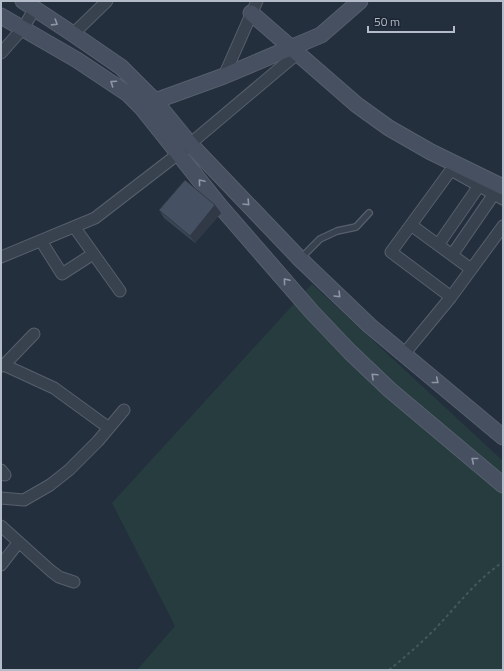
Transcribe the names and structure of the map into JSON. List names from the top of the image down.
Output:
{
  "scale_bar": "50 m"
}
